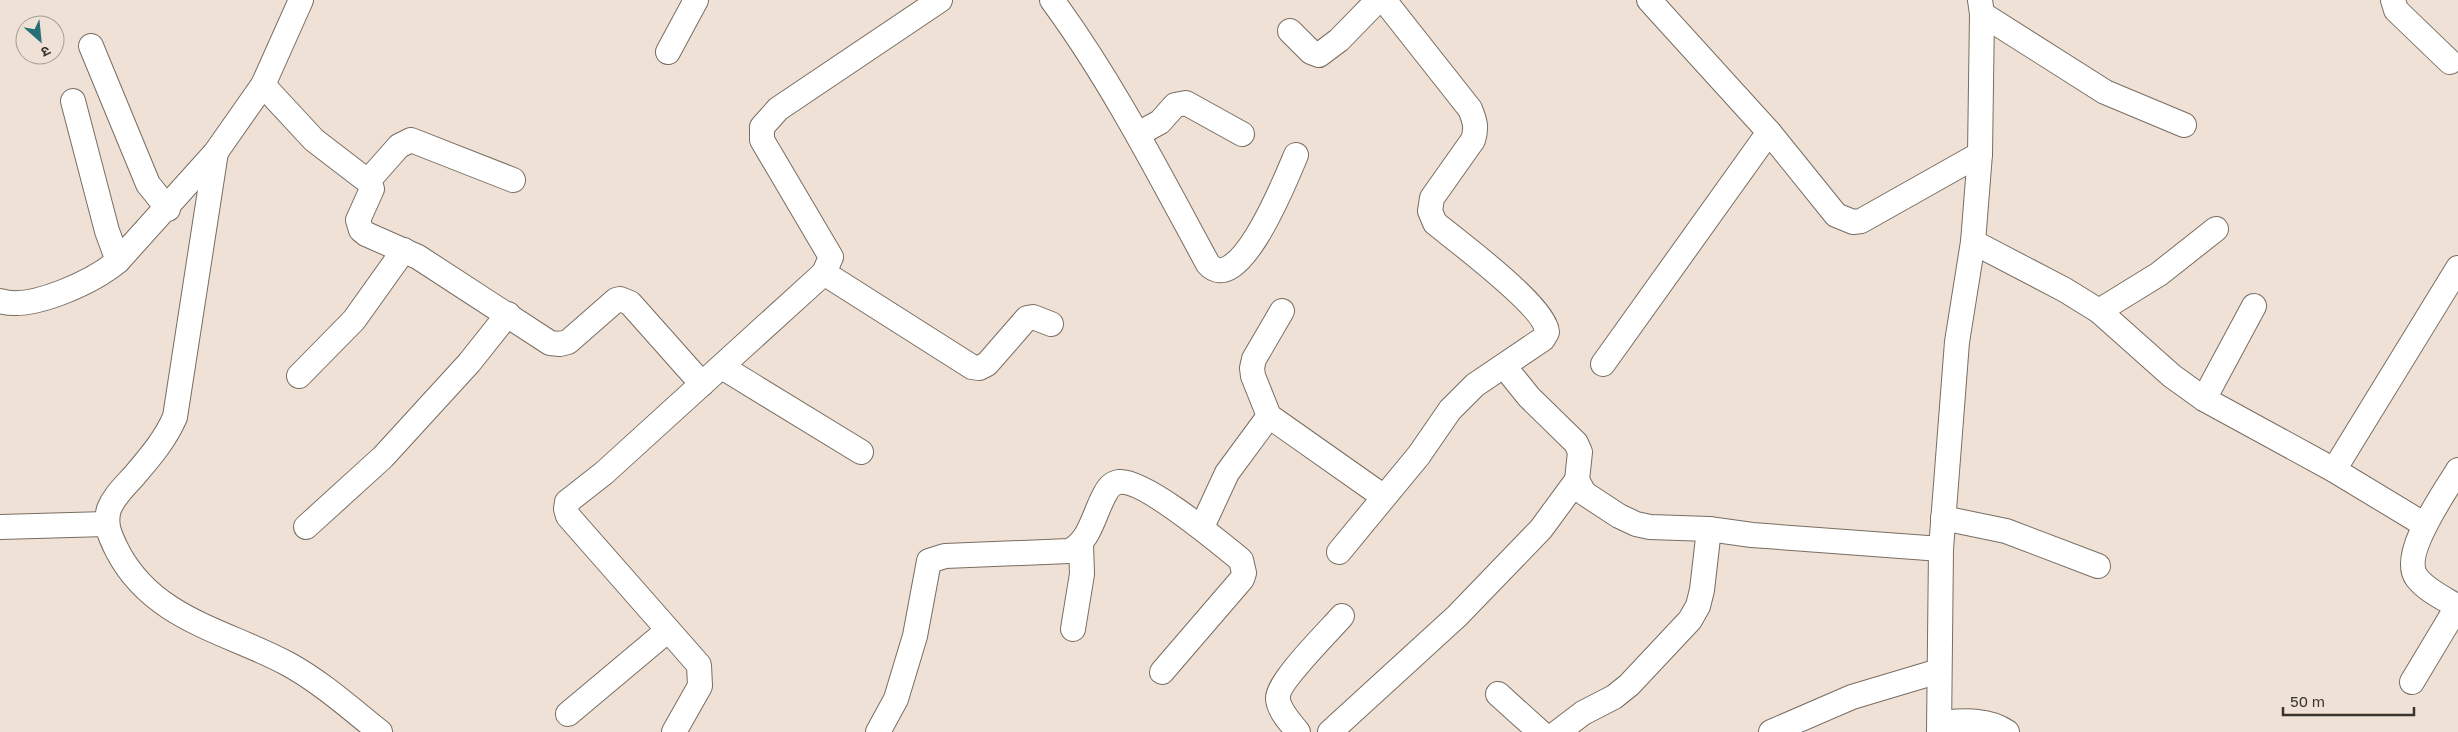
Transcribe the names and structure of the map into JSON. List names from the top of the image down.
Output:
{
  "scale_bar": "50 m",
  "north": "bottom right"
}
